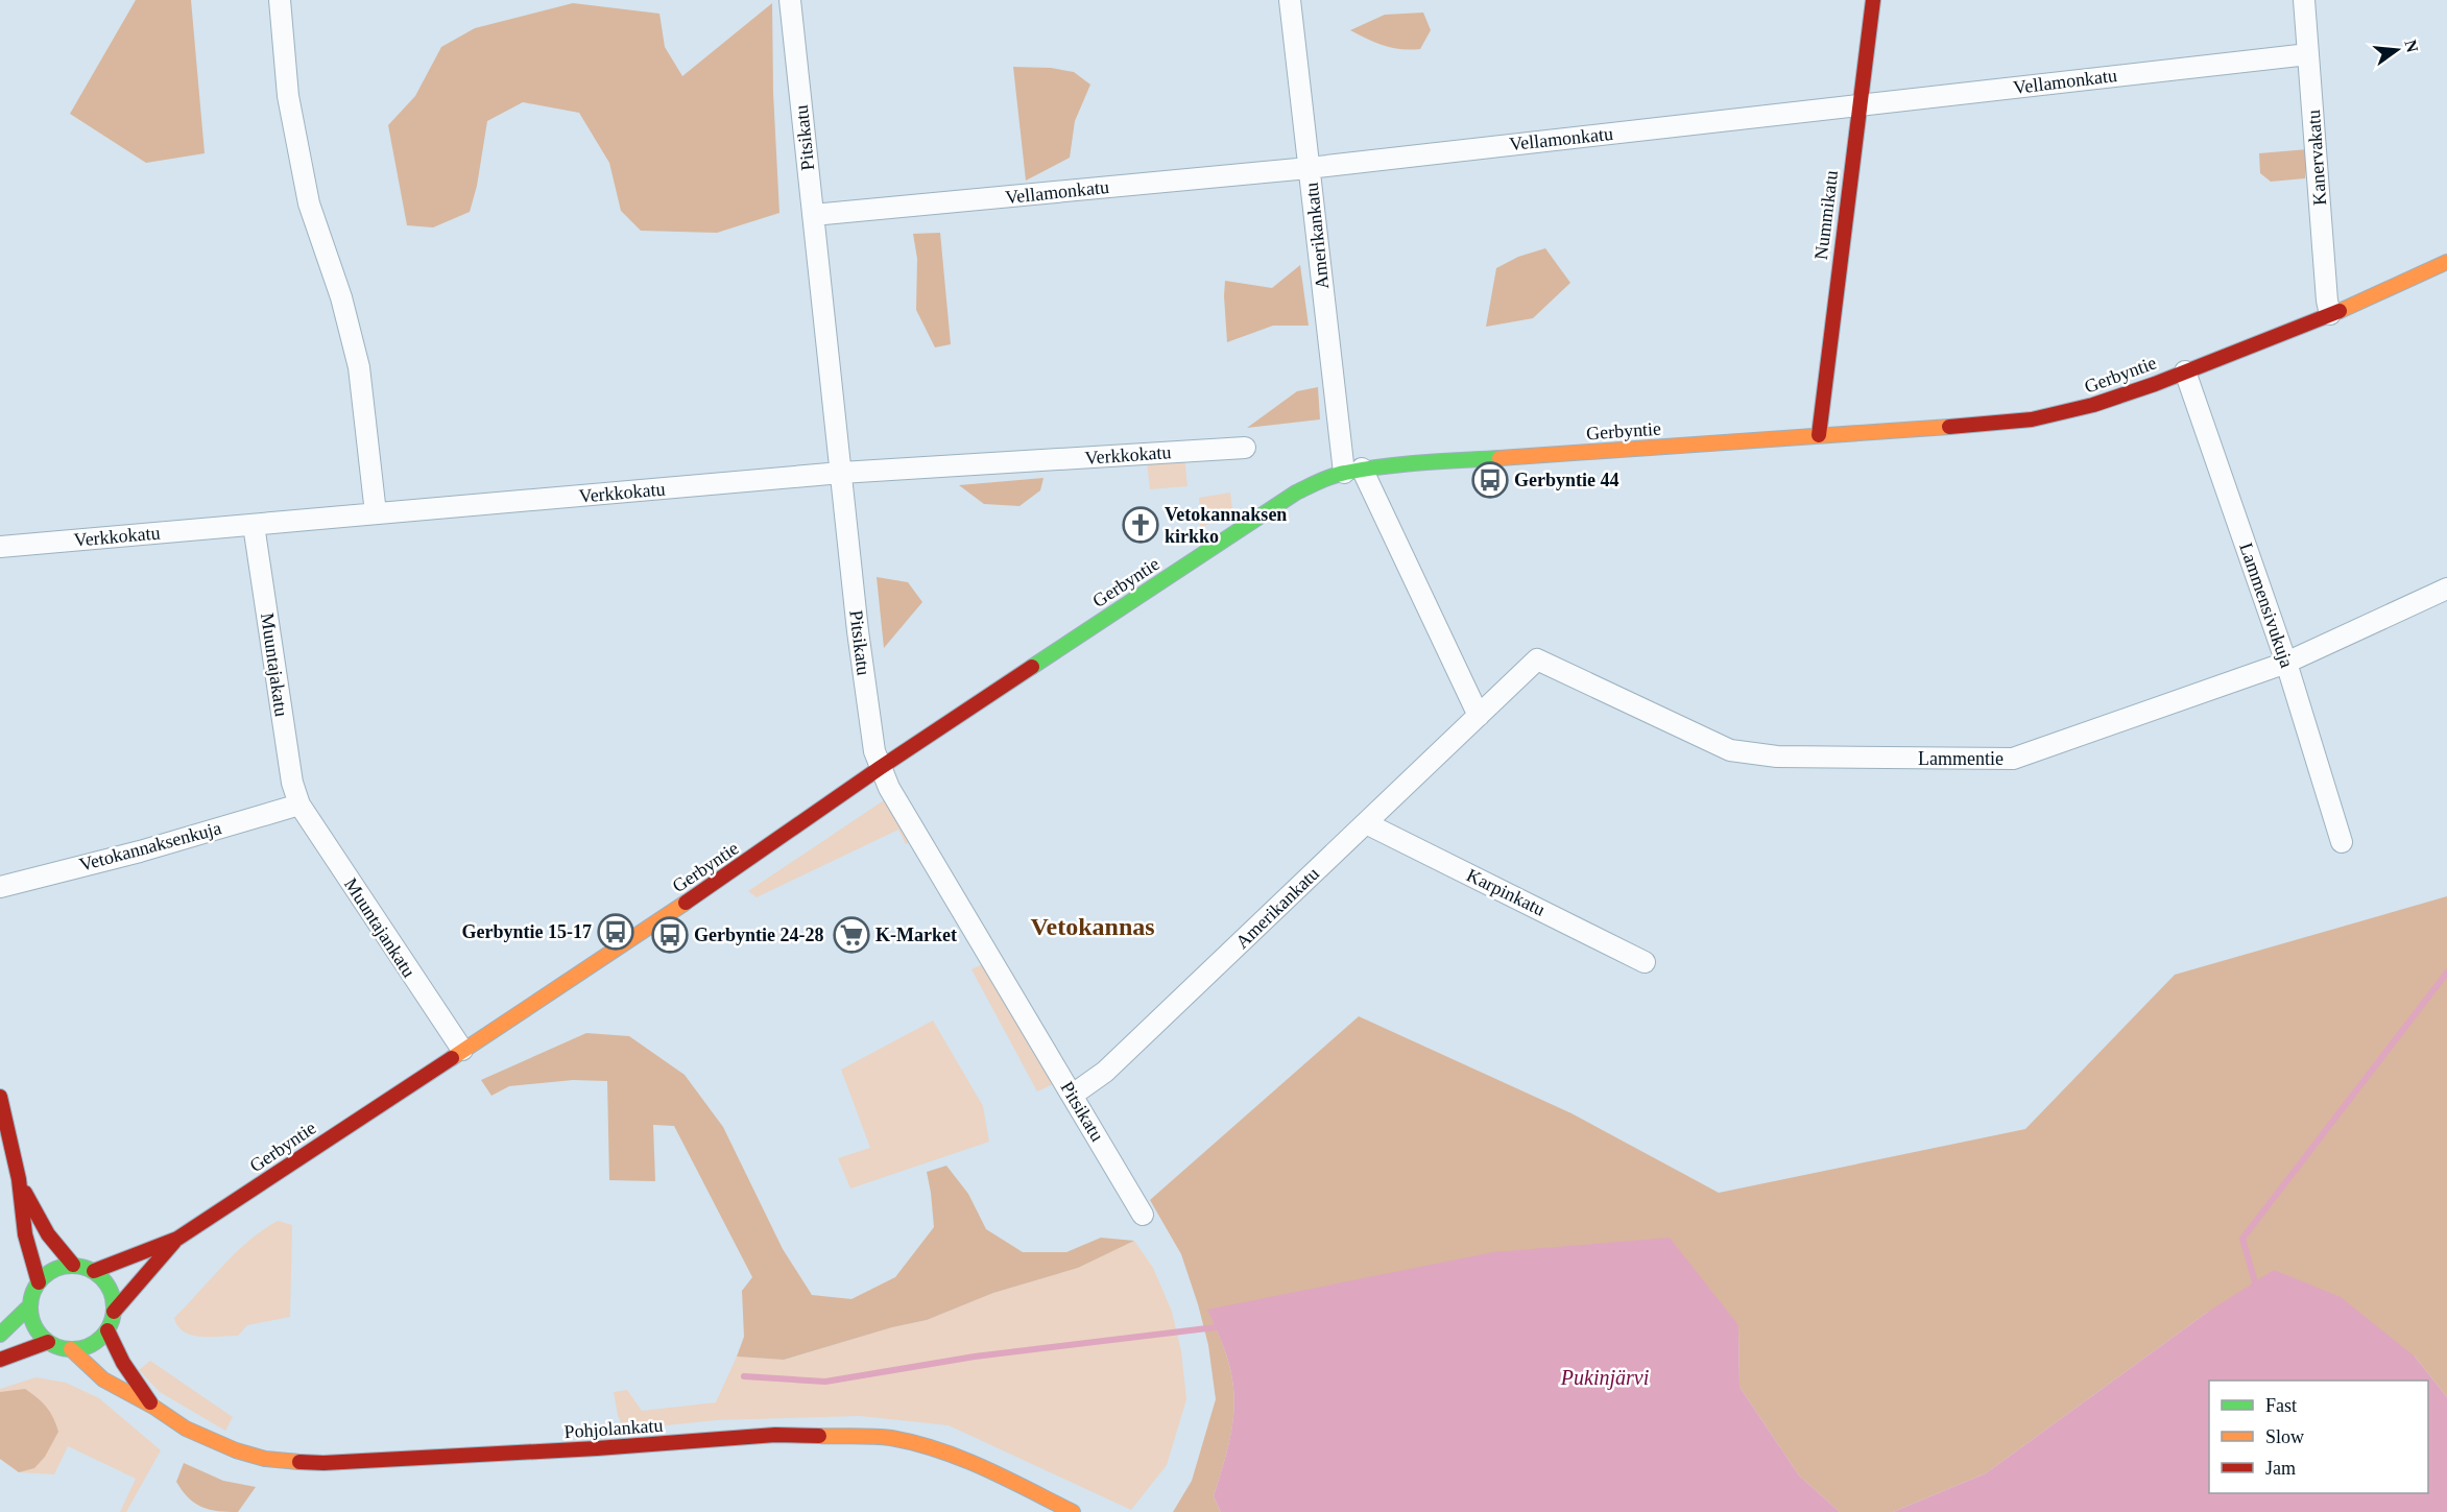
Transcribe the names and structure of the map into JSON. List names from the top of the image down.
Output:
{
  "streets": {
    "main road": ["Nummikatu", "Gerbyntie", "Pohjolankatu"],
    "street": [
      "Vellamonkatu",
      "Pitsikatu",
      "Kanervakatu",
      "Amerikankatu",
      "Verkkokatu",
      "Lammensivukuja",
      "Muuntajakatu",
      "Lammentie",
      "Vetokannaksenkuja",
      "Karpinkatu",
      "Muuntajankatu"
    ]
  },
  "crossings": [
    ["Vellamonkatu", "Pitsikatu"],
    ["Vellamonkatu", "Kanervakatu"],
    ["Vellamonkatu", "Nummikatu"],
    ["Vellamonkatu", "Amerikankatu"],
    ["Pitsikatu", "Amerikankatu"],
    ["Pitsikatu", "Gerbyntie"],
    ["Pitsikatu", "Verkkokatu"],
    ["Kanervakatu", "Gerbyntie"],
    ["Nummikatu", "Gerbyntie"],
    ["Amerikankatu", "Gerbyntie"],
    ["Amerikankatu", "Lammentie"],
    ["Amerikankatu", "Karpinkatu"],
    ["Gerbyntie", "Lammensivukuja"],
    ["Gerbyntie", "Muuntajankatu"],
    ["Gerbyntie", "Pohjolankatu"],
    ["Verkkokatu", "Muuntajakatu"],
    ["Lammensivukuja", "Lammentie"],
    ["Muuntajakatu", "Vetokannaksenkuja"],
    ["Muuntajakatu", "Muuntajankatu"],
    ["Vetokannaksenkuja", "Muuntajankatu"]
  ],
  "districts": ["Vetokannas"],
  "water": ["Pukinjärvi"],
  "places": {
    "bus stop": ["Gerbyntie 44", "Gerbyntie 15-17", "Gerbyntie 24-28"],
    "church": ["Vetokannaksen kirkko"],
    "supermarket": ["K-Market"]
  },
  "legend": ["Fast", "Slow", "Jam"],
  "north": "right"
}
